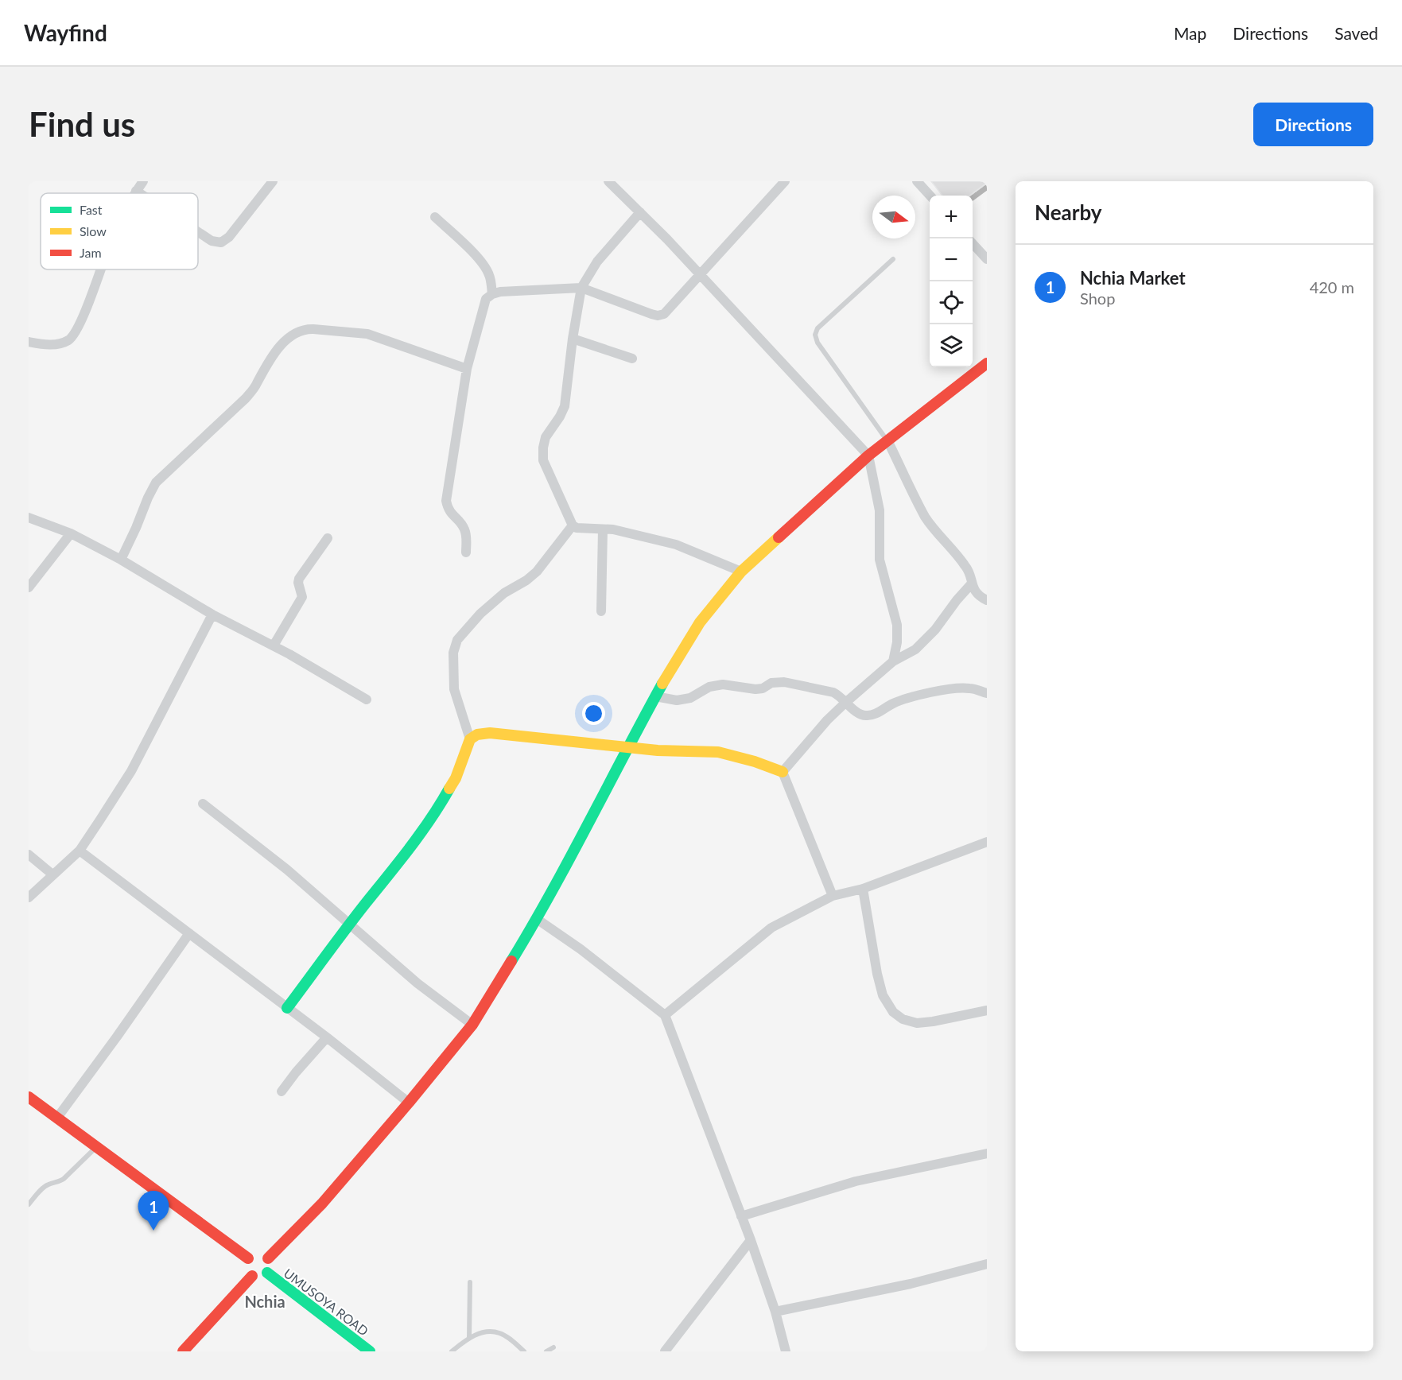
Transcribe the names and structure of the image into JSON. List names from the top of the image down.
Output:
{
  "streets": {
    "street": ["UMUSOYA ROAD"]
  },
  "districts": ["Nchia"],
  "legend": ["Fast", "Slow", "Jam"],
  "north": "right",
  "page": {
    "header": "Wayfind",
    "nav": ["Map", "Directions", "Saved"],
    "buttons": "Directions",
    "title": "Find us",
    "heading": "Nearby",
    "map_buttons": ["+", "−"],
    "list": [
      {
        "mark": "1",
        "name": "Nchia Market",
        "note": "Shop",
        "value": "420 m"
      }
    ],
    "pins": "1"
  }
}
